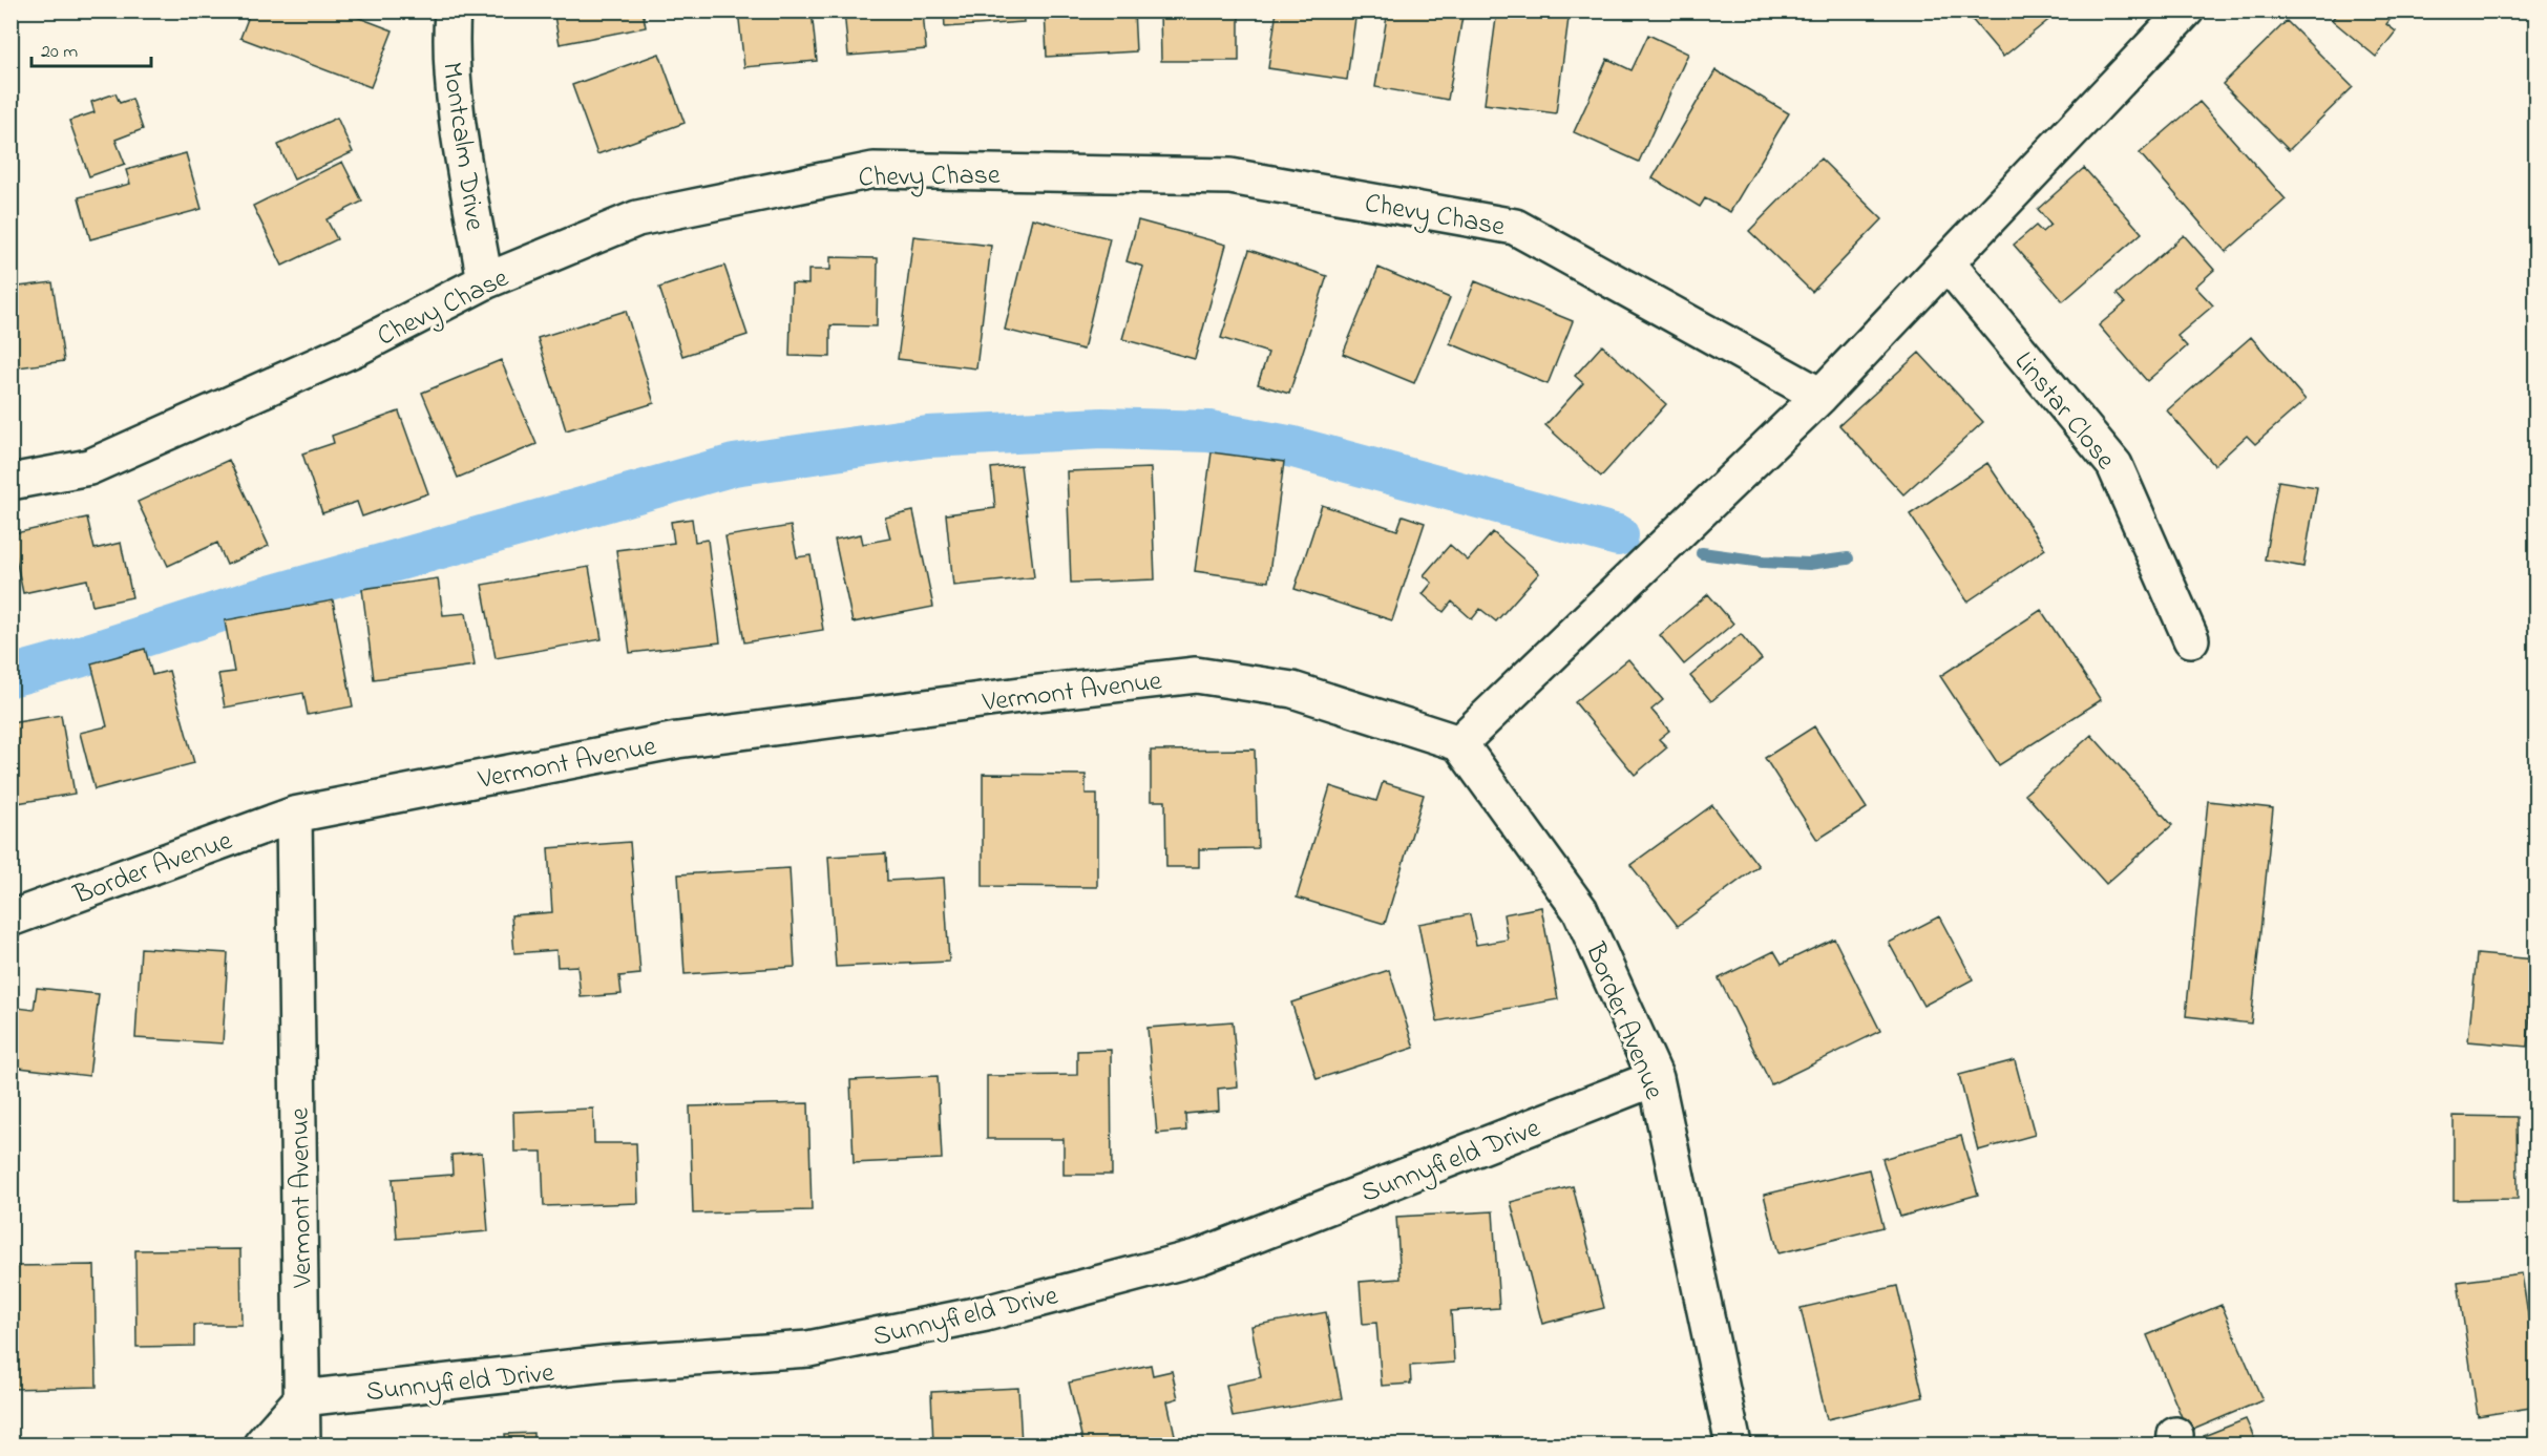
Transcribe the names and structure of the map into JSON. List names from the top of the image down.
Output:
{
  "streets": {
    "street": [
      "Montcalm Drive",
      "Chevy Chase",
      "Linstar Close",
      "Vermont Avenue",
      "Border Avenue",
      "Sunnyfield Drive"
    ]
  },
  "crossings": [
    ["Montcalm Drive", "Chevy Chase"],
    ["Vermont Avenue", "Border Avenue"],
    ["Vermont Avenue", "Sunnyfield Drive"],
    ["Border Avenue", "Sunnyfield Drive"]
  ],
  "scale_bar": "20 m"
}
